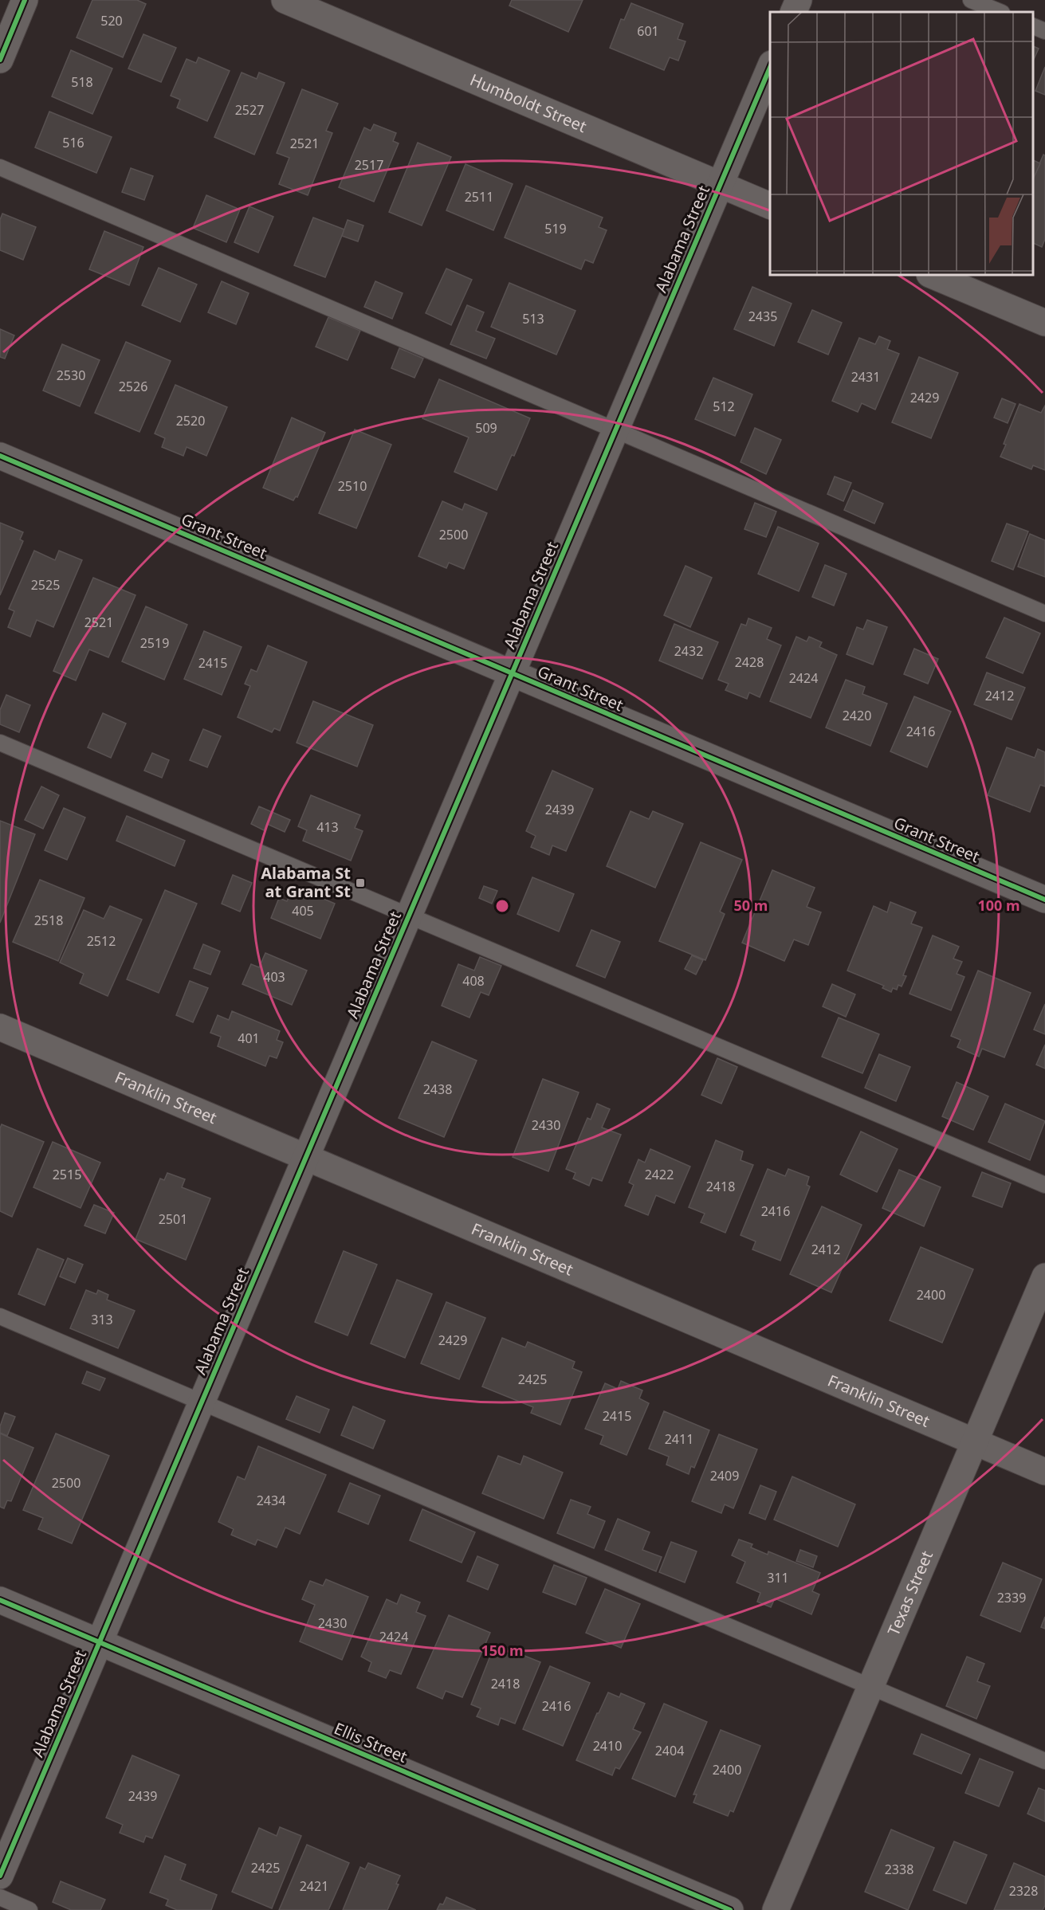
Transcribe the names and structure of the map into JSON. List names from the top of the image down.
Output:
{
  "streets": {
    "street": [
      "Humboldt Street",
      "Alabama Street",
      "Grant Street",
      "Franklin Street",
      "Texas Street",
      "Ellis Street"
    ]
  },
  "crossings": [
    ["Humboldt Street", "Alabama Street"],
    ["Alabama Street", "Grant Street"],
    ["Alabama Street", "Franklin Street"],
    ["Alabama Street", "Ellis Street"],
    ["Franklin Street", "Texas Street"]
  ],
  "places": {
    "transit": ["Alabama St at Grant St"]
  },
  "house_numbers": [
    "520",
    "601",
    "518",
    "2527",
    "516",
    "2521",
    "2517",
    "2511",
    "519",
    "2435",
    "513",
    "2530",
    "2431",
    "2526",
    "2429",
    "512",
    "2520",
    "509",
    "2510",
    "2500",
    "2525",
    "2521",
    "2519",
    "2432",
    "2428",
    "2415",
    "2424",
    "2412",
    "2420",
    "2416",
    "2439",
    "413",
    "405",
    "2518",
    "2512",
    "403",
    "408",
    "401",
    "2438",
    "2430",
    "2515",
    "2422",
    "2418",
    "2416",
    "2501",
    "2412",
    "2400",
    "313",
    "2429",
    "2425",
    "2415",
    "2411",
    "2409",
    "2500",
    "2434",
    "311",
    "2339",
    "2430",
    "2424",
    "2418",
    "2416",
    "2410",
    "2404",
    "2400",
    "2439",
    "2425",
    "2338",
    "2421",
    "2328"
  ],
  "rings": ["50 m", "100 m", "150 m"]
}
